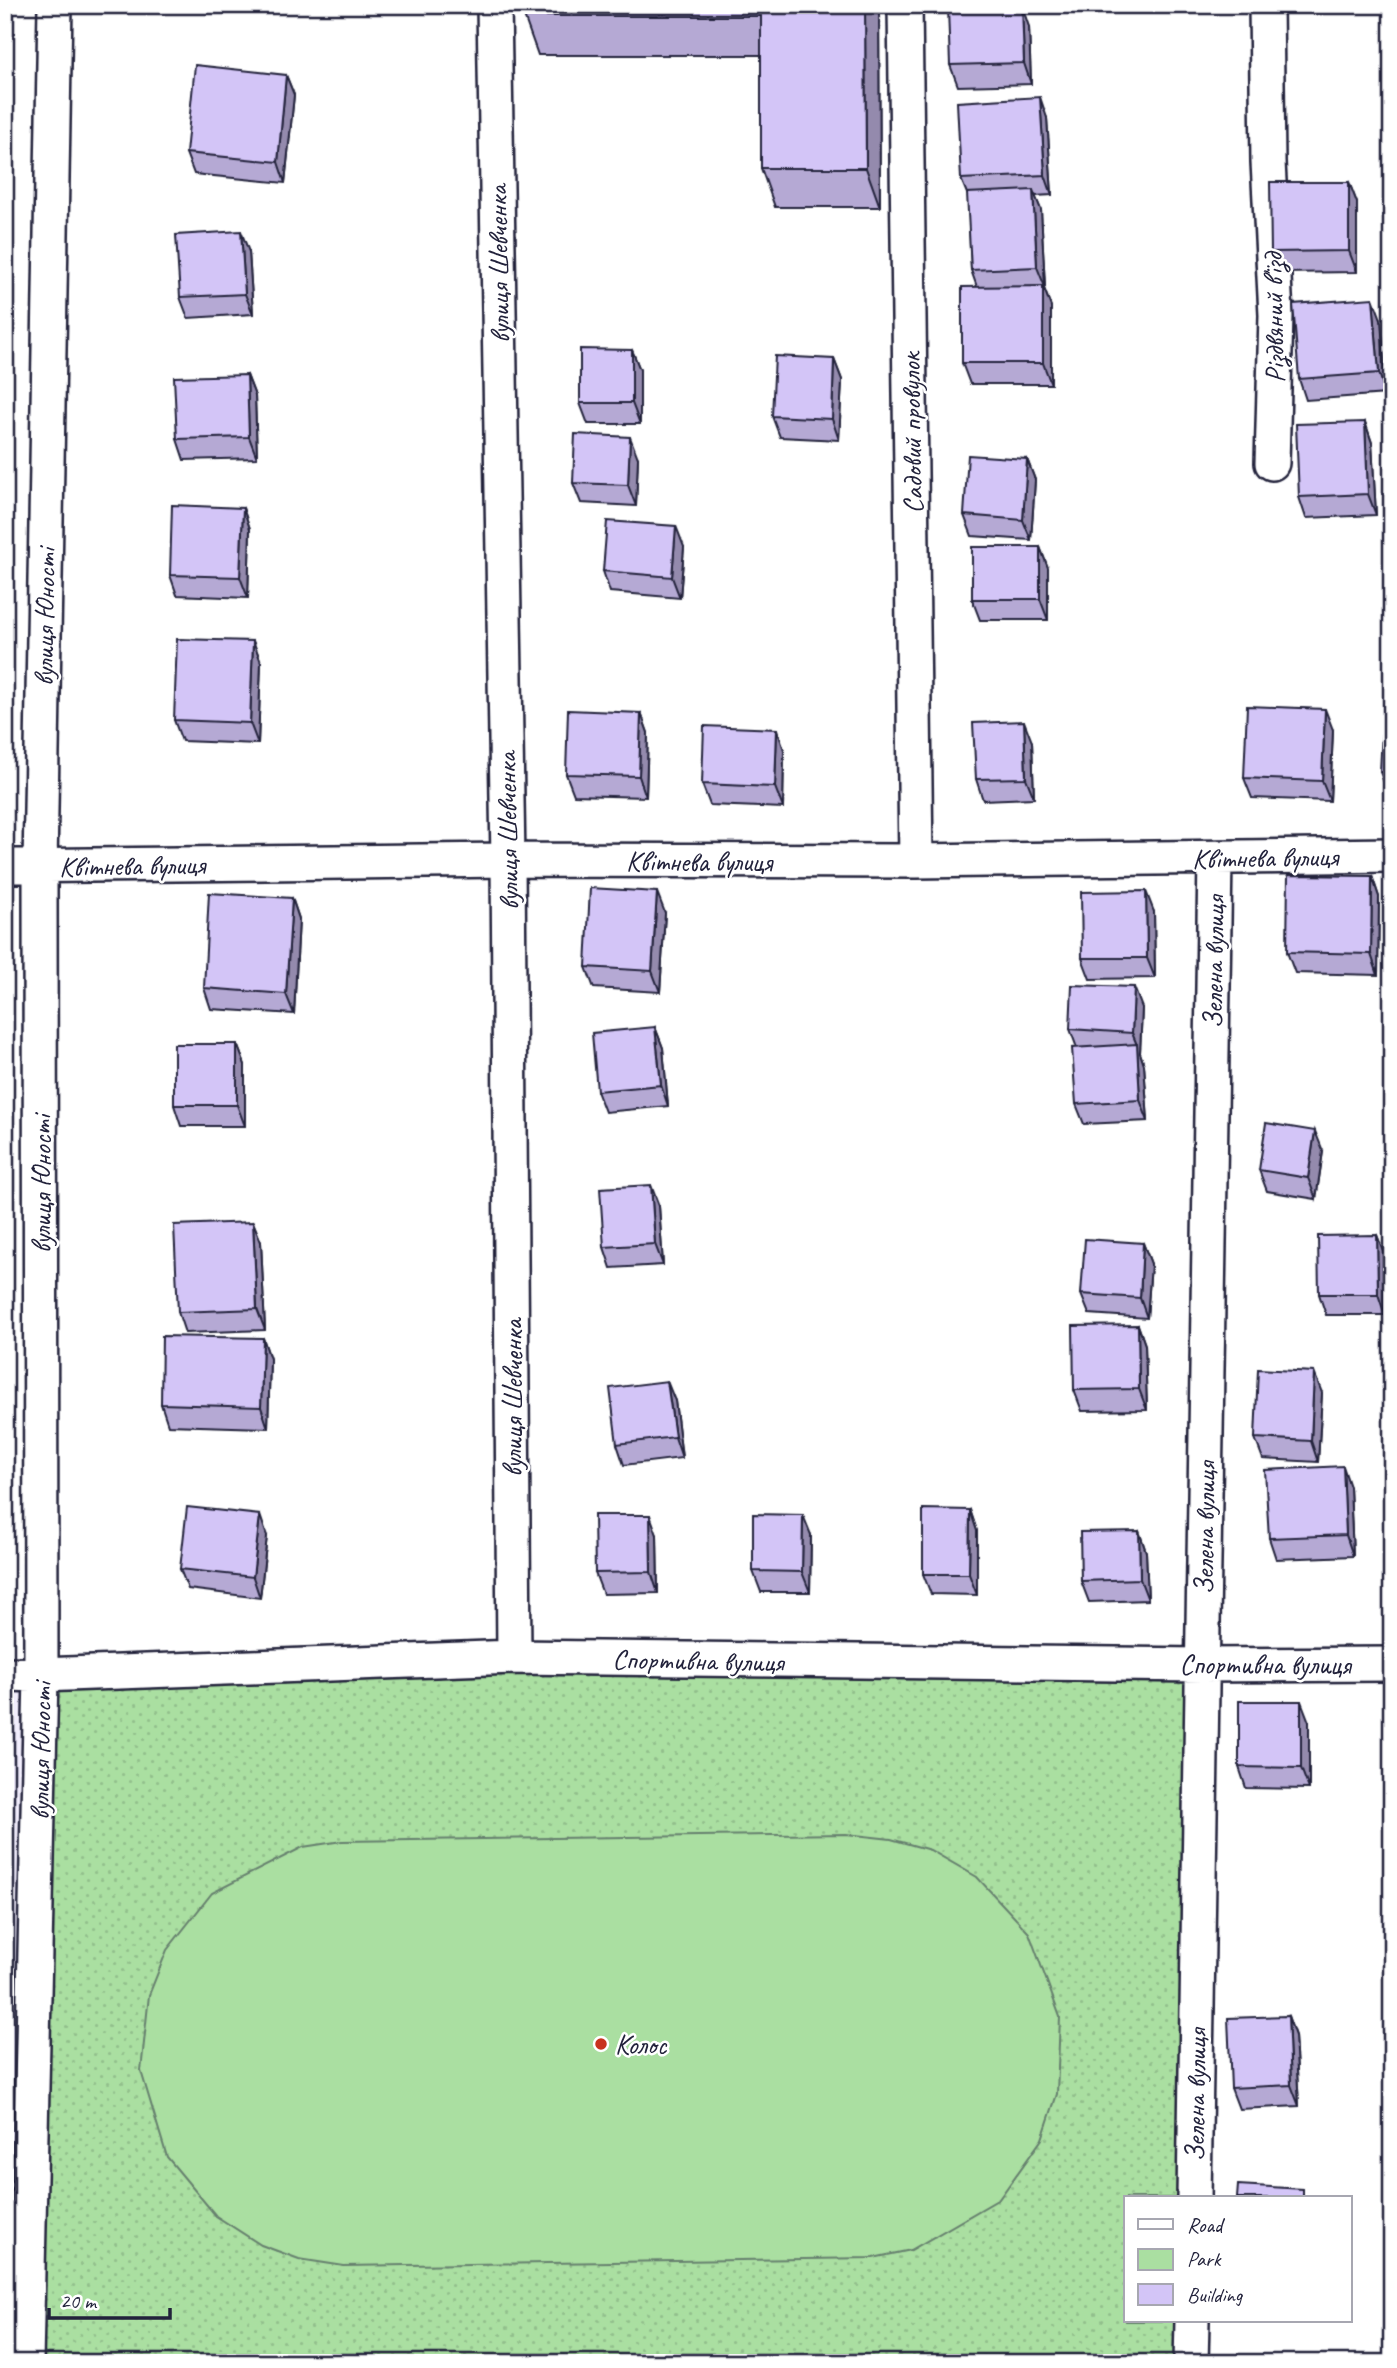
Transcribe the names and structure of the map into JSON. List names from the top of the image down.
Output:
{
  "streets": {
    "street": [
      "вулиця Шевченка",
      "Різдвяний в'їзд",
      "Садовий провулок",
      "вулиця Юності",
      "Квітнева вулиця",
      "Зелена вулиця",
      "Спортивна вулиця"
    ]
  },
  "crossings": [
    ["вулиця Шевченка", "Квітнева вулиця"],
    ["вулиця Шевченка", "Спортивна вулиця"],
    ["Садовий провулок", "Квітнева вулиця"],
    ["вулиця Юності", "Квітнева вулиця"],
    ["вулиця Юності", "Спортивна вулиця"],
    ["Квітнева вулиця", "Зелена вулиця"],
    ["Зелена вулиця", "Спортивна вулиця"]
  ],
  "places": ["Колос"],
  "legend": ["Road", "Park", "Building"],
  "scale_bar": "20 m"
}
